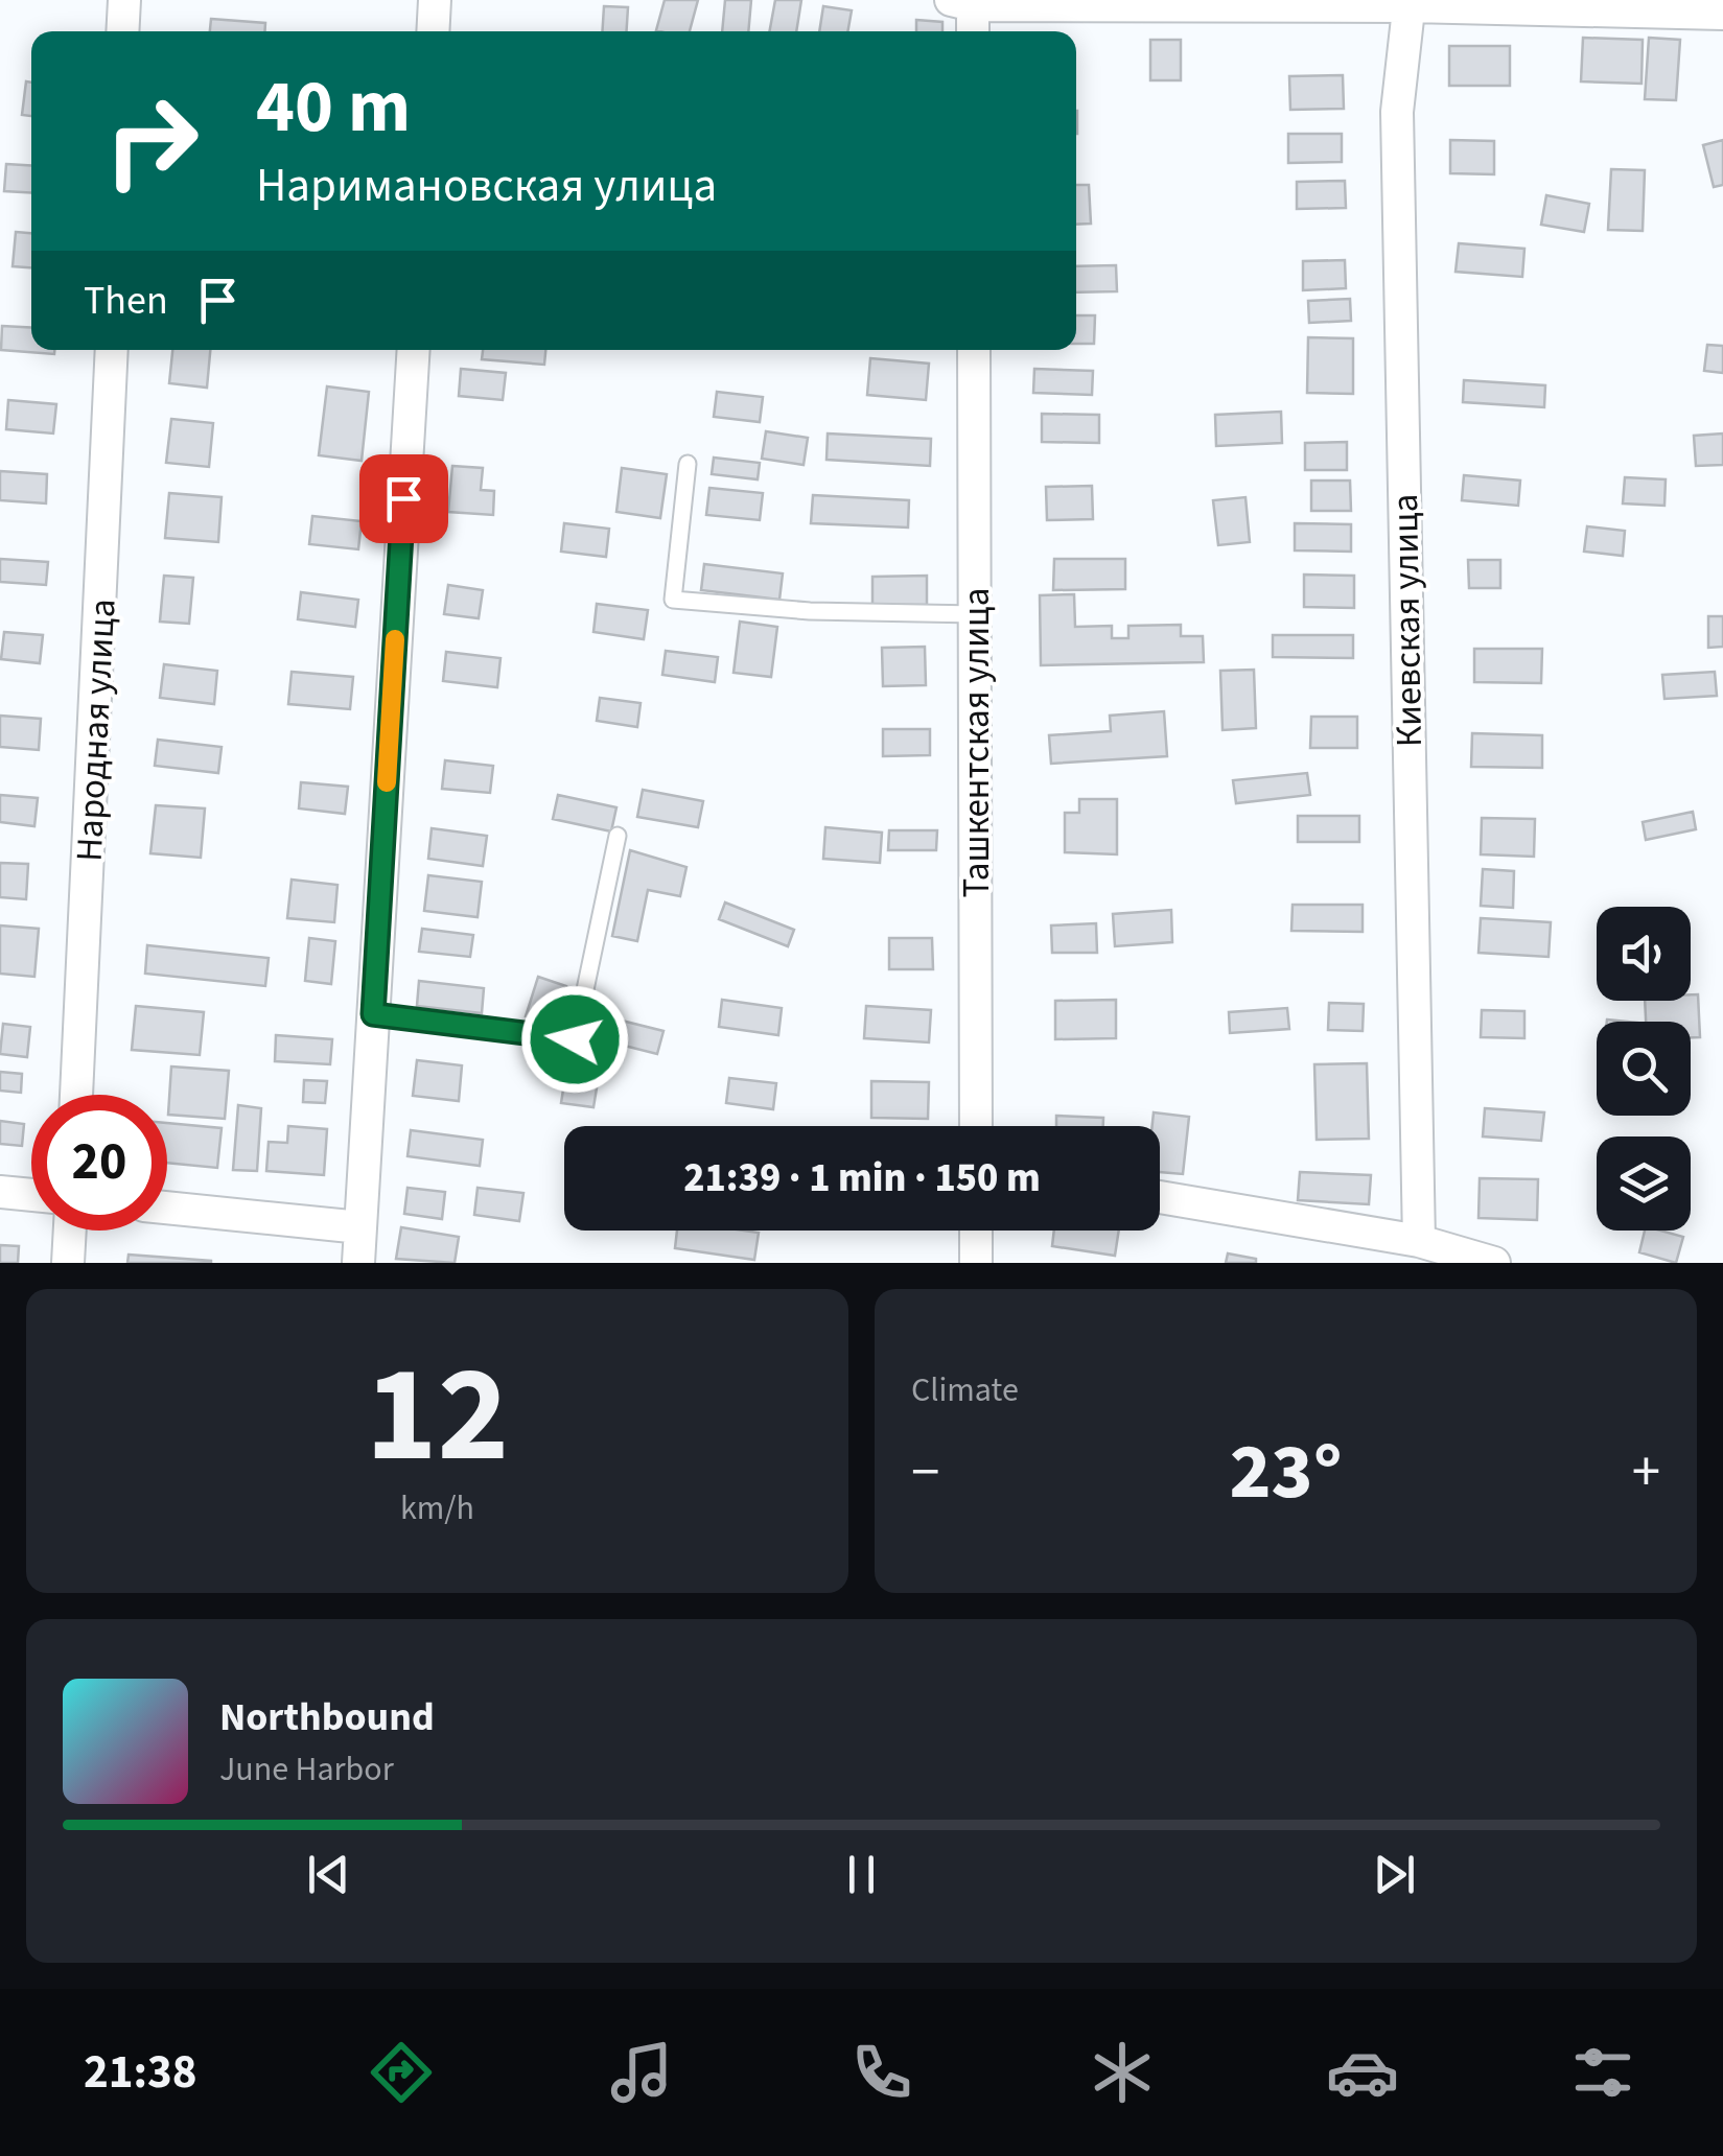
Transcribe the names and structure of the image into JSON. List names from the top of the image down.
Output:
{
  "streets": {
    "street": ["Киевская улица", "Народная улица", "Ташкентская улица"]
  },
  "page": {
    "turn": ["40 m", "Наримановская улица"],
    "then": "Then",
    "limit": "20",
    "trip": "21:39 · 1 min · 150 m",
    "tile": [
      ["12", "km/h"],
      "Climate"
    ],
    "heat": ["−", "23°", "+"],
    "song": ["Northbound", "June Harbor"],
    "tabs": "21:38"
  }
}
